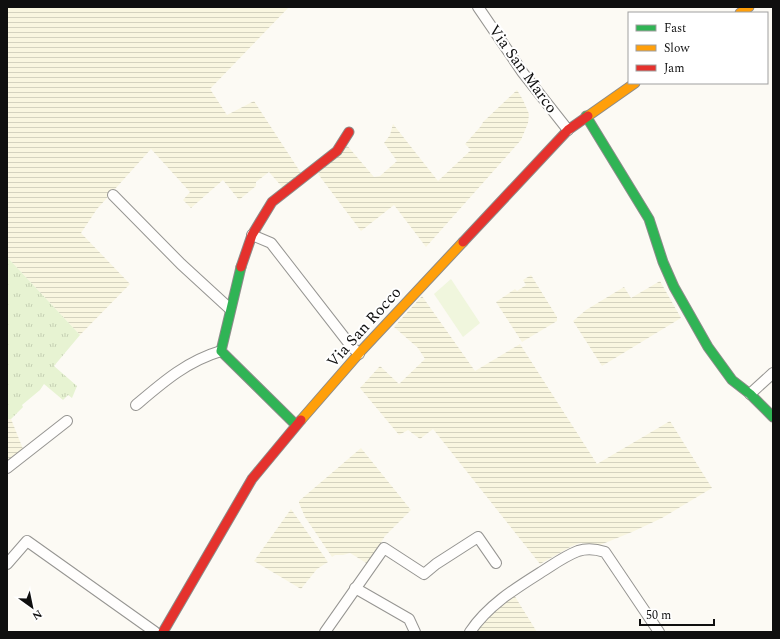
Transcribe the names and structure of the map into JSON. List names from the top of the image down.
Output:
{
  "streets": {
    "street": ["Via San Marco", "Via San Rocco"]
  },
  "crossings": [
    ["Via San Marco", "Via San Rocco"]
  ],
  "legend": ["Fast", "Slow", "Jam"],
  "scale_bar": "50 m",
  "north": "bottom right"
}
